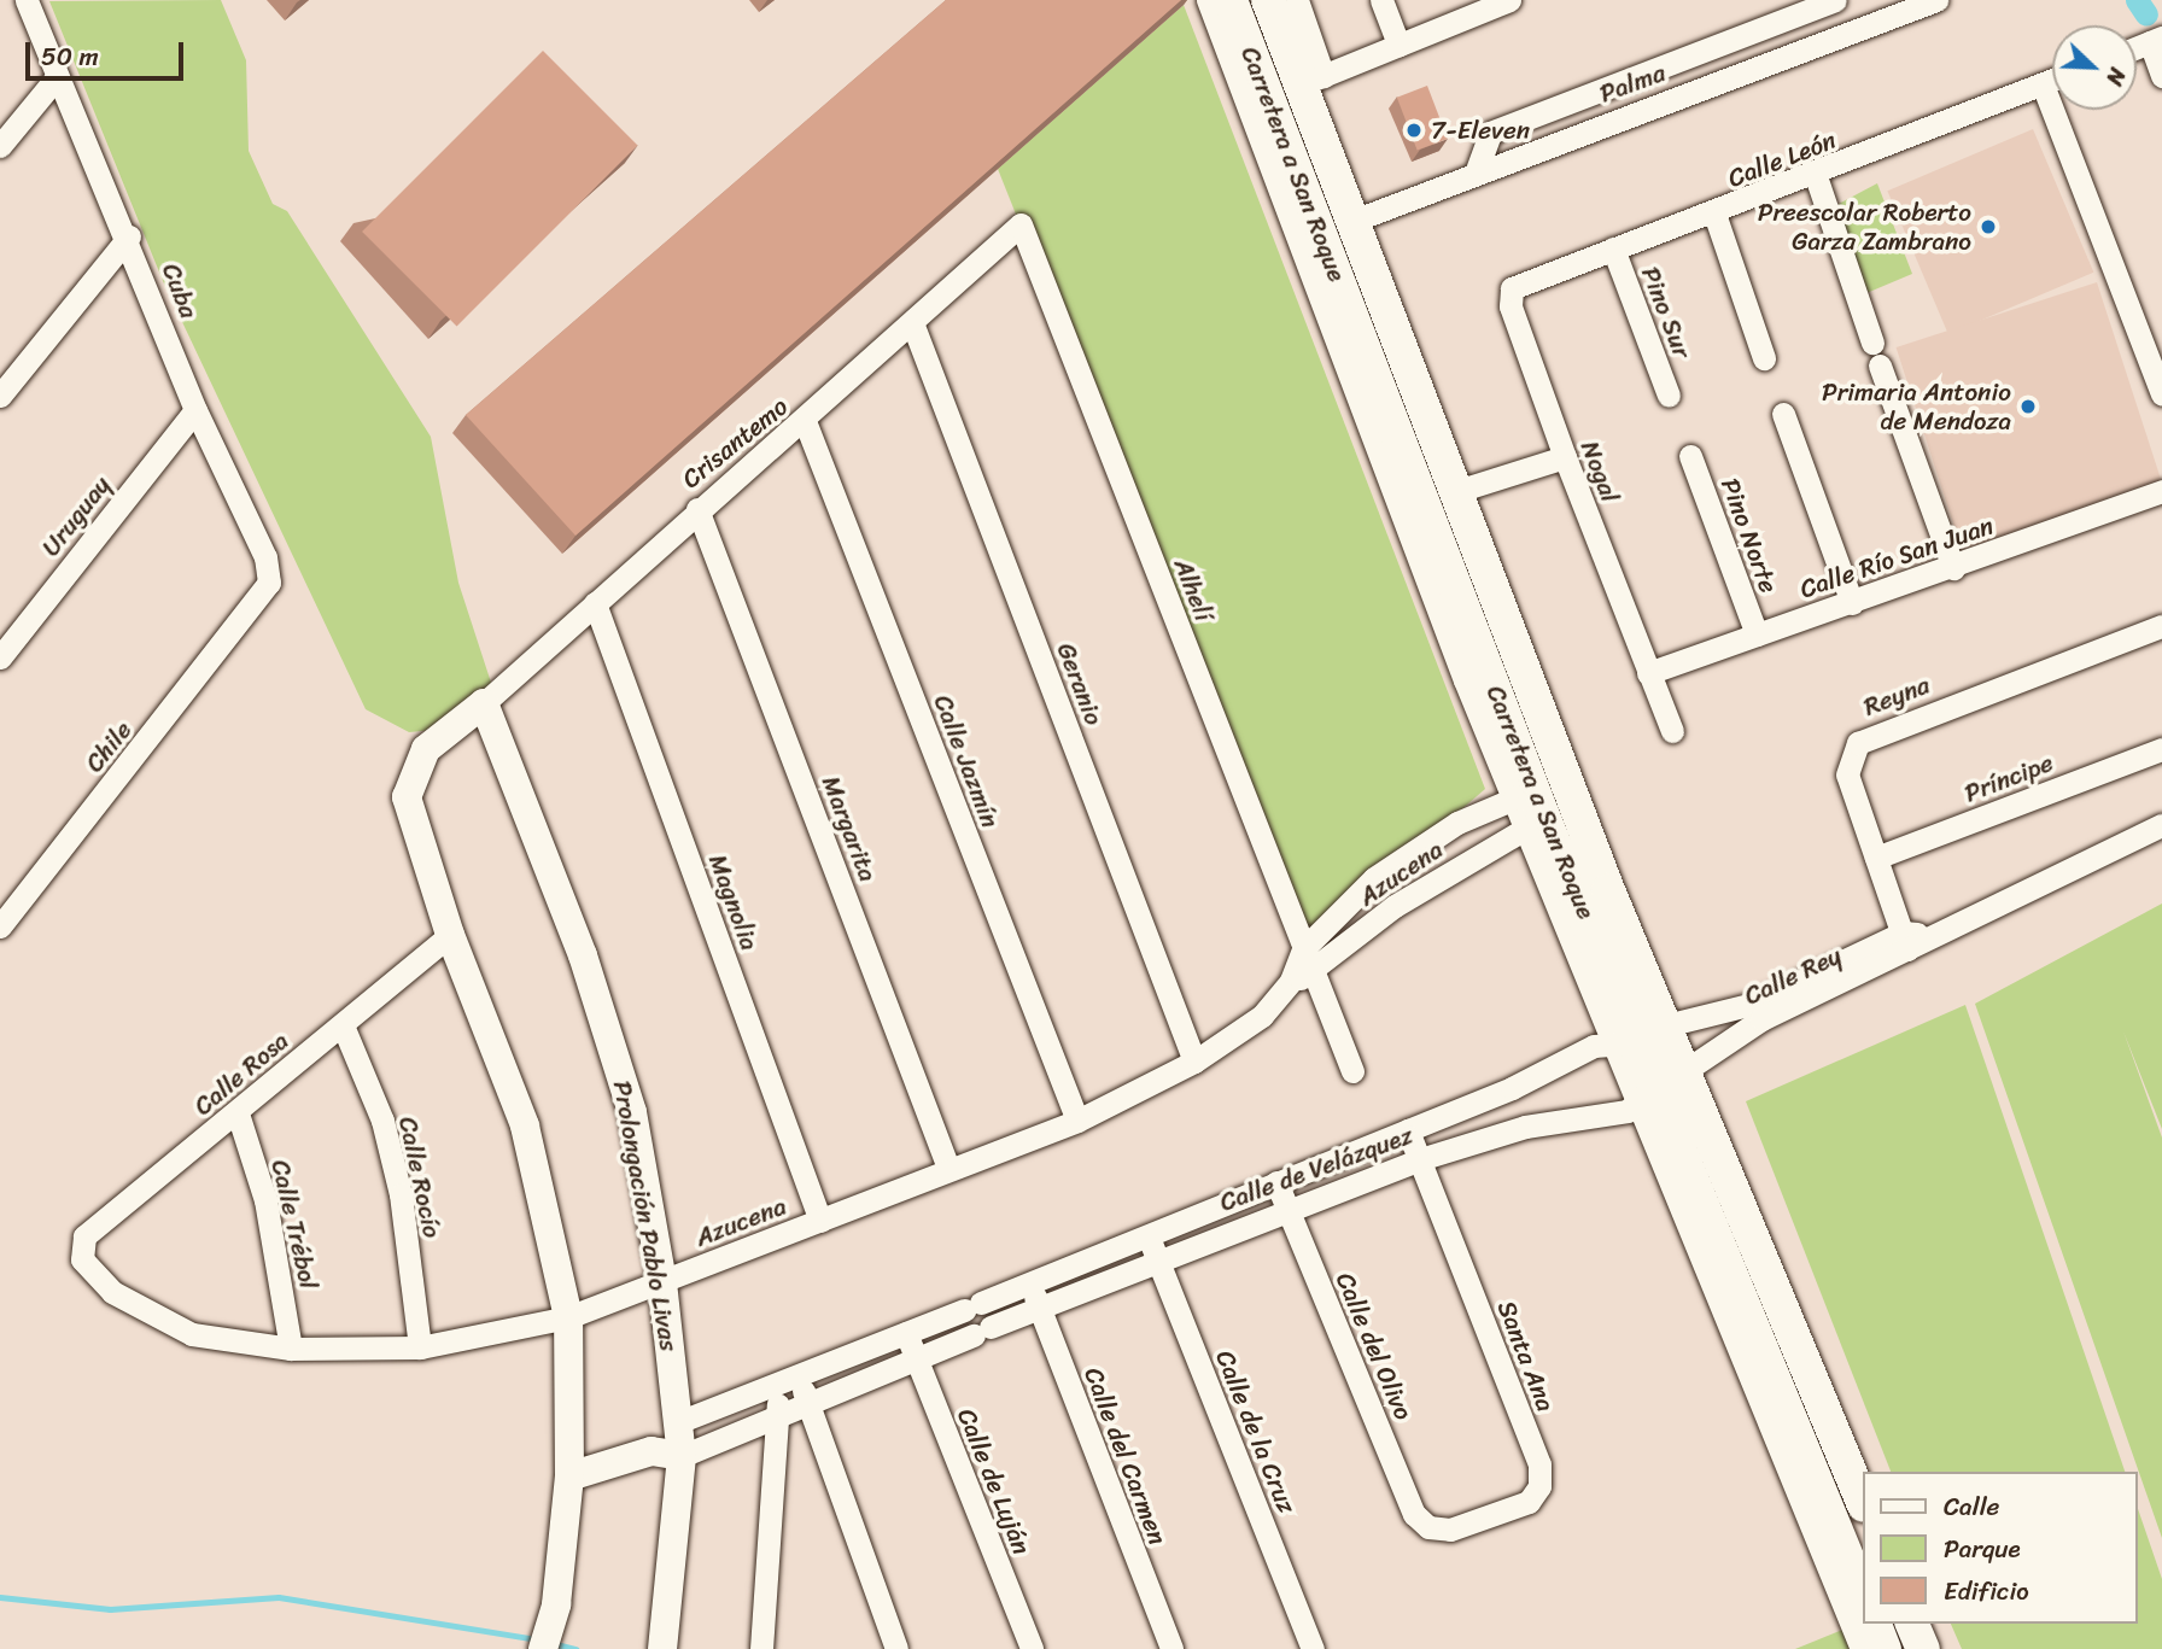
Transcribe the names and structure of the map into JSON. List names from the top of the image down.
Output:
{
  "streets": {
    "main road": ["Carretera a San Roque"],
    "street": [
      "Palma",
      "Calle León",
      "Cuba",
      "Pino Sur",
      "Crisantemo",
      "Nogal",
      "Uruguay",
      "Pino Norte",
      "Calle Río San Juan",
      "Alhelí",
      "Geranio",
      "Reyna",
      "Chile",
      "Calle Jazmín",
      "Príncipe",
      "Margarita",
      "Azucena",
      "Magnolia",
      "Calle Rey",
      "Calle Rosa",
      "Calle de Velázquez",
      "Calle Rocío",
      "Prolongación Pablo Livas",
      "Calle Trébol",
      "Calle del Olivo",
      "Santa Ana",
      "Calle de la Cruz",
      "Calle del Carmen",
      "Calle de Luján"
    ]
  },
  "crossings": [
    ["Palma", "Carretera a San Roque"],
    ["Calle León", "Pino Sur"],
    ["Calle León", "Nogal"],
    ["Carretera a San Roque", "Azucena"],
    ["Carretera a San Roque", "Calle Rey"],
    ["Carretera a San Roque", "Calle de Velázquez"],
    ["Cuba", "Uruguay"],
    ["Cuba", "Chile"],
    ["Crisantemo", "Alhelí"],
    ["Crisantemo", "Geranio"],
    ["Crisantemo", "Calle Jazmín"],
    ["Crisantemo", "Margarita"],
    ["Crisantemo", "Magnolia"],
    ["Crisantemo", "Prolongación Pablo Livas"],
    ["Nogal", "Calle Río San Juan"],
    ["Pino Norte", "Calle Río San Juan"],
    ["Alhelí", "Azucena"],
    ["Geranio", "Azucena"],
    ["Reyna", "Príncipe"],
    ["Reyna", "Calle Rey"],
    ["Calle Jazmín", "Azucena"],
    ["Margarita", "Azucena"],
    ["Azucena", "Magnolia"],
    ["Azucena", "Calle Rosa"],
    ["Azucena", "Calle Rocío"],
    ["Azucena", "Prolongación Pablo Livas"],
    ["Azucena", "Calle Trébol"],
    ["Calle Rey", "Calle de Velázquez"],
    ["Calle Rosa", "Calle Rocío"],
    ["Calle Rosa", "Calle Trébol"],
    ["Calle de Velázquez", "Prolongación Pablo Livas"],
    ["Calle de Velázquez", "Calle del Olivo"],
    ["Calle de Velázquez", "Santa Ana"],
    ["Calle de Velázquez", "Calle de la Cruz"],
    ["Calle de Velázquez", "Calle del Carmen"],
    ["Calle de Velázquez", "Calle de Luján"],
    ["Calle del Olivo", "Santa Ana"]
  ],
  "places": ["7-Eleven", "Preescolar Roberto Garza Zambrano", "Primaria Antonio de Mendoza"],
  "legend": ["Calle", "Parque", "Edificio"],
  "scale_bar": "50 m",
  "north": "bottom right"
}
